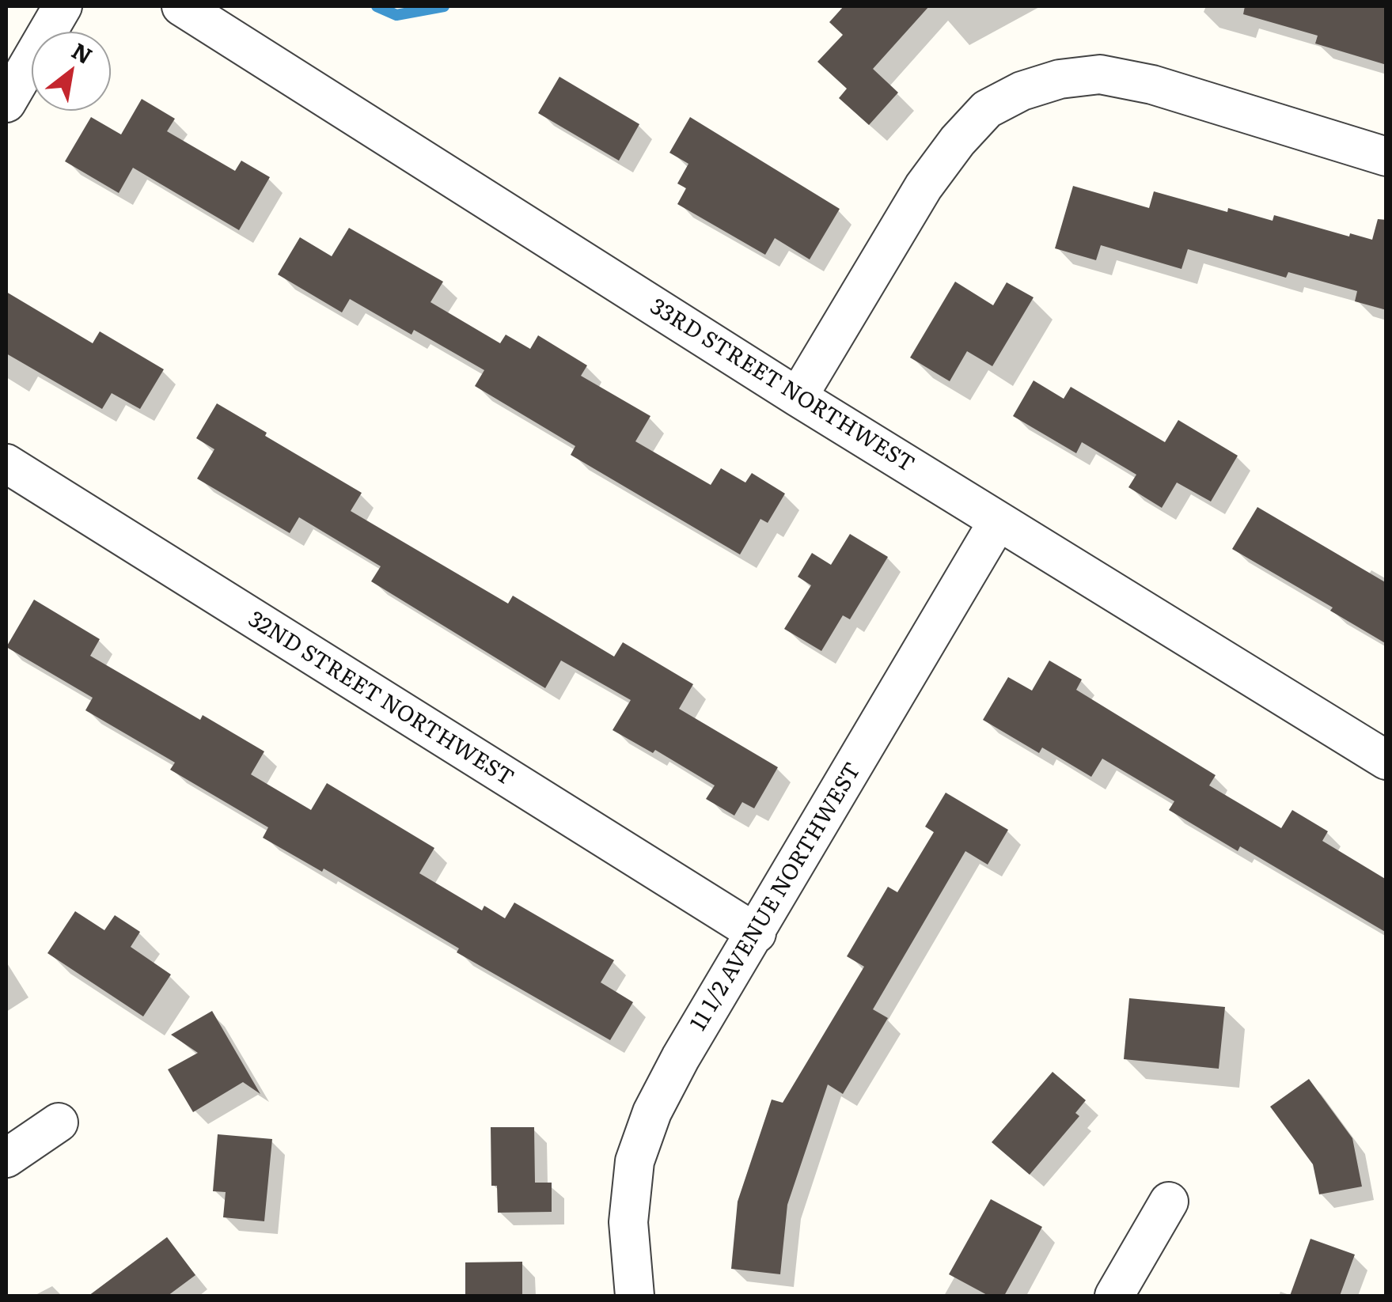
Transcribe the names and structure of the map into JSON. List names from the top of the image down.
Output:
{
  "streets": {
    "street": ["33RD STREET NORTHWEST", "32ND STREET NORTHWEST", "11 1/2 AVENUE NORTHWEST"]
  },
  "crossings": [
    ["33RD STREET NORTHWEST", "11 1/2 AVENUE NORTHWEST"],
    ["32ND STREET NORTHWEST", "11 1/2 AVENUE NORTHWEST"]
  ],
  "north": "top right"
}
